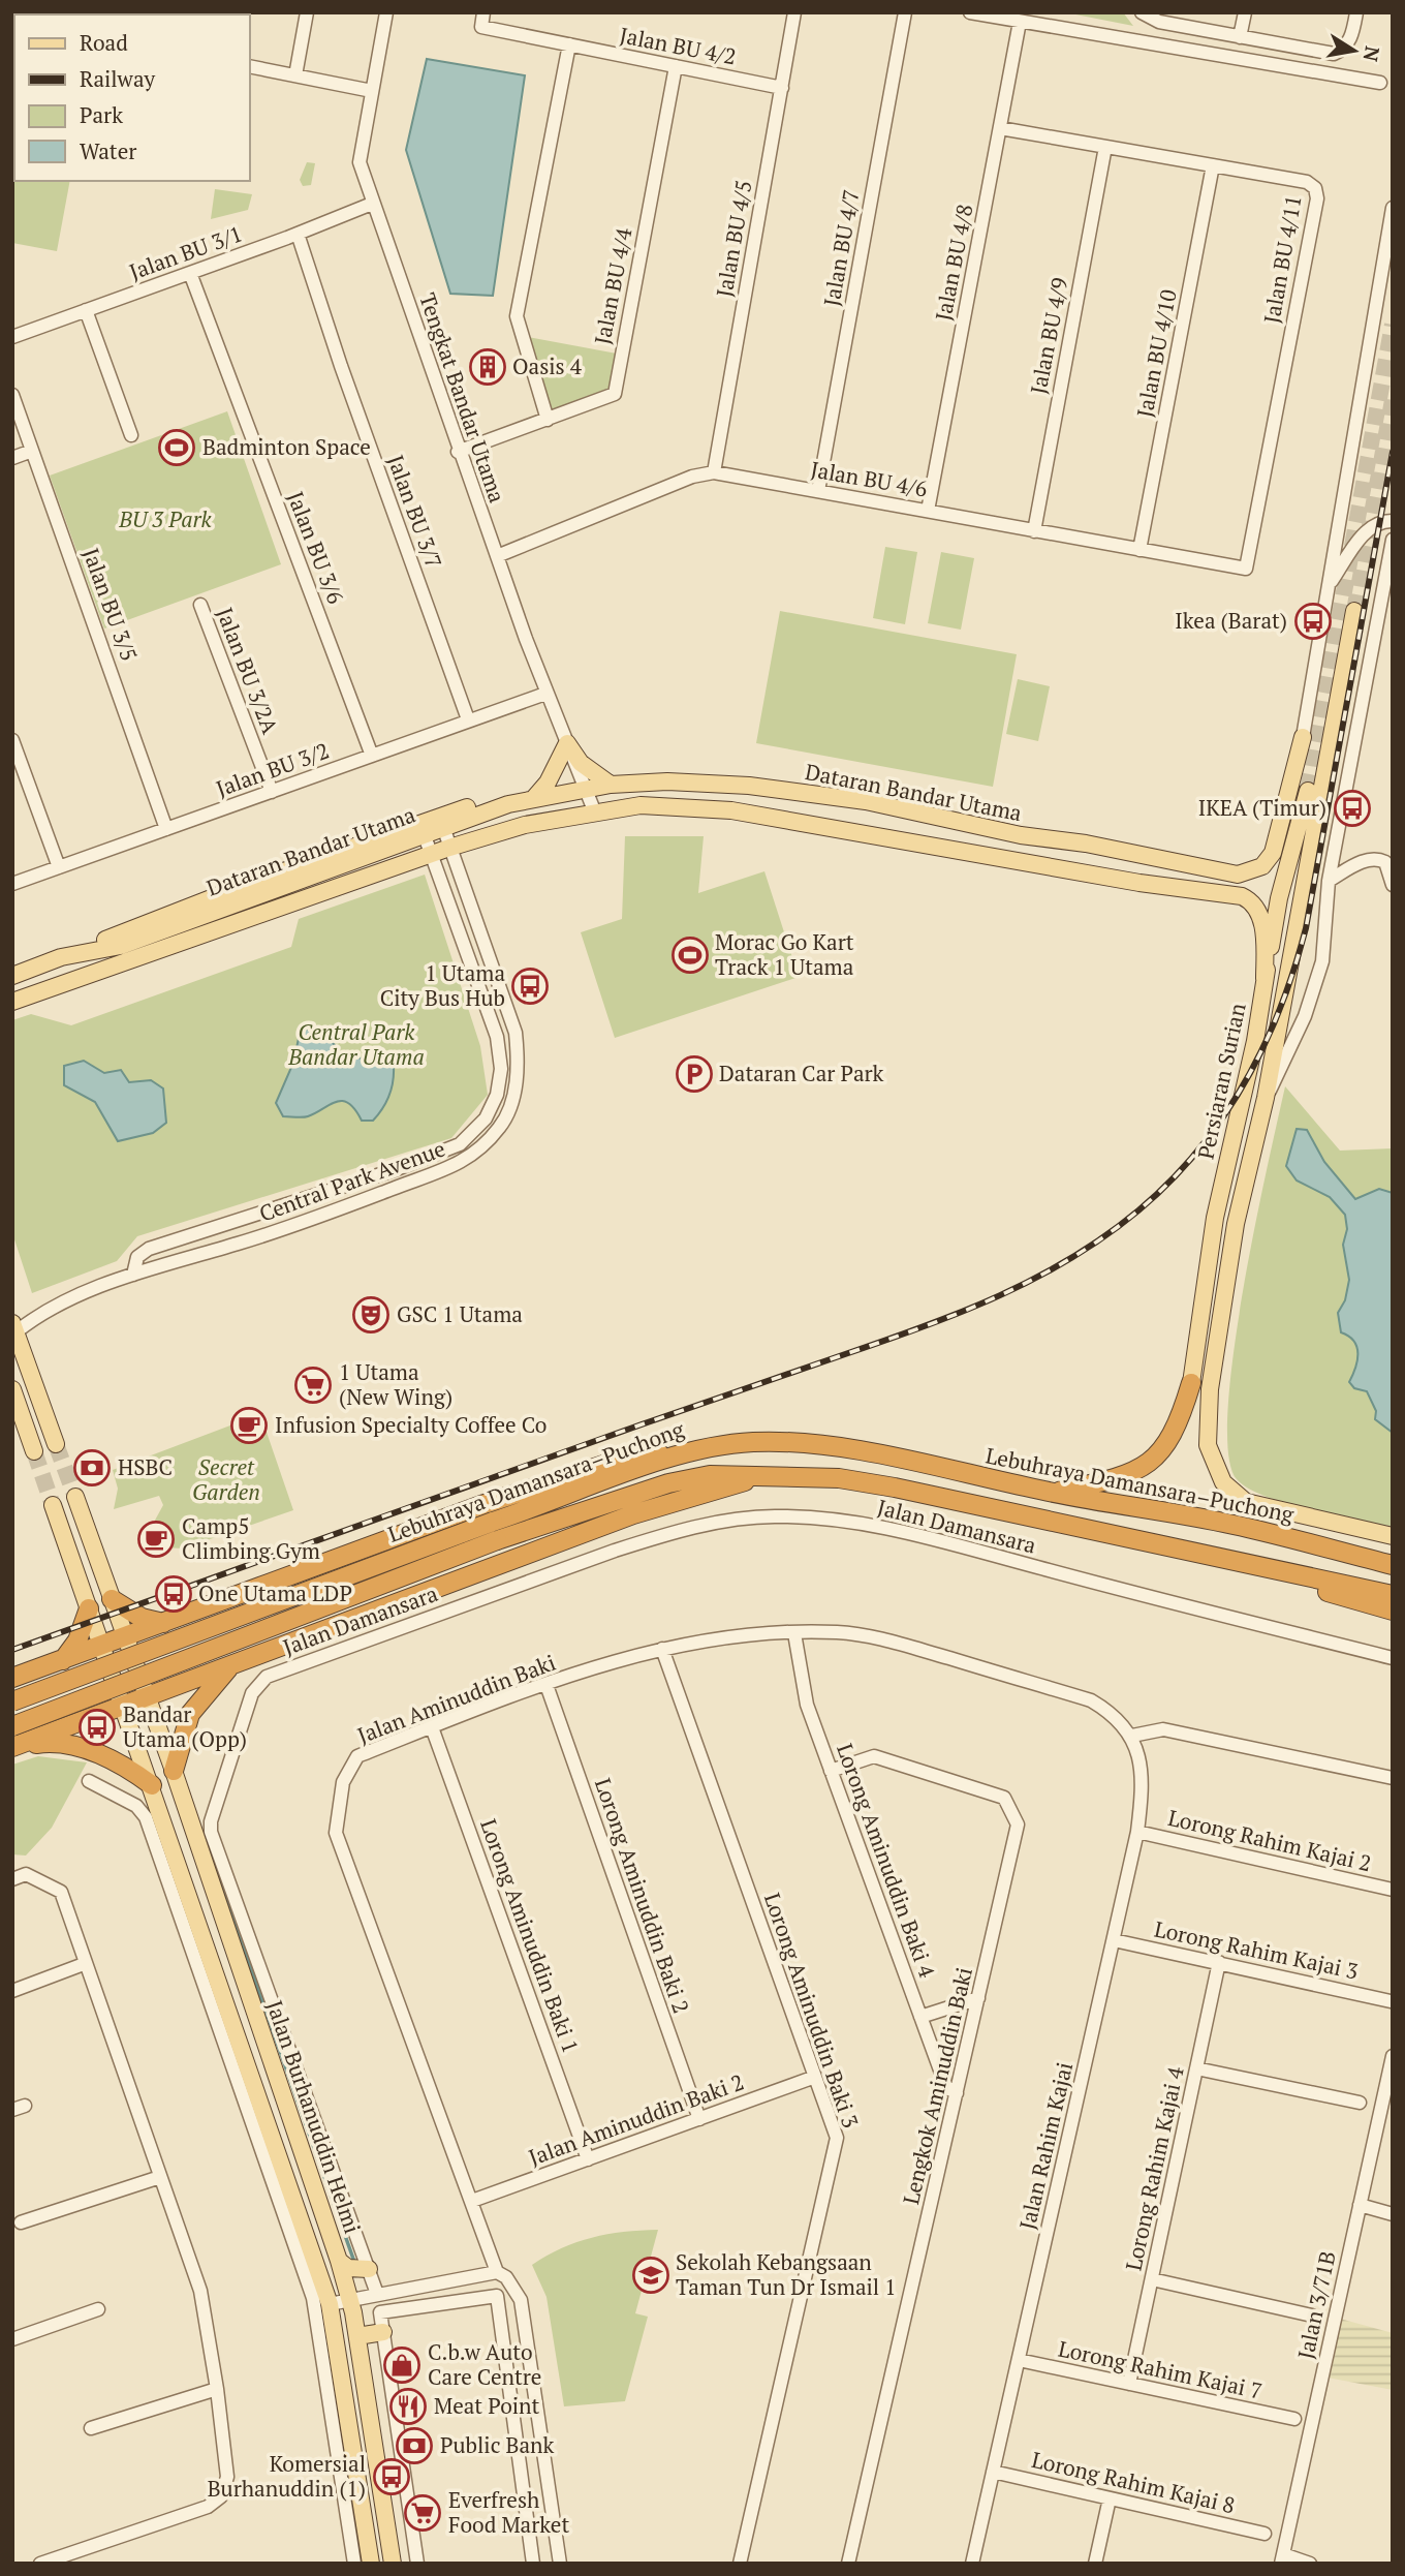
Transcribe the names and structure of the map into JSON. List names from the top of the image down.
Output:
{
  "streets": {
    "highway": ["Lebuhraya Damansara–Puchong"],
    "main road": ["Dataran Bandar Utama", "Persiaran Surian", "Jalan Burhanuddin Helmi"],
    "street": [
      "Jalan BU 4/2",
      "Jalan BU 4/5",
      "Jalan BU 4/7",
      "Jalan BU 3/1",
      "Jalan BU 4/11",
      "Jalan BU 4/8",
      "Jalan BU 4/4",
      "Jalan BU 4/9",
      "Jalan BU 4/10",
      "Tengkat Bandar Utama",
      "Jalan BU 4/6",
      "Jalan BU 3/7",
      "Jalan BU 3/6",
      "Jalan BU 3/5",
      "Jalan BU 3/2A",
      "Jalan BU 3/2",
      "Central Park Avenue",
      "Jalan Damansara",
      "Jalan Aminuddin Baki",
      "Lorong Rahim Kajai 2",
      "Lorong Aminuddin Baki 4",
      "Lorong Aminuddin Baki 2",
      "Lorong Aminuddin Baki 1",
      "Lorong Rahim Kajai 3",
      "Lorong Aminuddin Baki 3",
      "Lengkok Aminuddin Baki",
      "Jalan Aminuddin Baki 2",
      "Jalan Rahim Kajai",
      "Lorong Rahim Kajai 4",
      "Jalan 3/71B",
      "Lorong Rahim Kajai 7",
      "Lorong Rahim Kajai 8"
    ]
  },
  "crossings": [
    ["Jalan BU 4/2", "Jalan BU 4/5"],
    ["Jalan BU 4/2", "Jalan BU 4/4"],
    ["Jalan BU 4/5", "Jalan BU 4/6"],
    ["Jalan BU 4/7", "Jalan BU 4/6"],
    ["Jalan BU 3/1", "Tengkat Bandar Utama"],
    ["Jalan BU 3/1", "Jalan BU 3/7"],
    ["Jalan BU 3/1", "Jalan BU 3/6"],
    ["Jalan BU 4/11", "Jalan BU 4/8"],
    ["Jalan BU 4/11", "Jalan BU 4/9"],
    ["Jalan BU 4/11", "Jalan BU 4/10"],
    ["Jalan BU 4/11", "Jalan BU 4/6"],
    ["Jalan BU 4/8", "Jalan BU 4/6"],
    ["Jalan BU 4/4", "Tengkat Bandar Utama"],
    ["Jalan BU 4/9", "Jalan BU 4/6"],
    ["Jalan BU 4/10", "Jalan BU 4/6"],
    ["Tengkat Bandar Utama", "Jalan BU 4/6"],
    ["Tengkat Bandar Utama", "Jalan BU 3/2"],
    ["Tengkat Bandar Utama", "Dataran Bandar Utama"],
    ["Jalan BU 3/7", "Jalan BU 3/2"],
    ["Jalan BU 3/6", "Jalan BU 3/2"],
    ["Jalan BU 3/5", "Jalan BU 3/2"],
    ["Jalan BU 3/2A", "Jalan BU 3/2"],
    ["Dataran Bandar Utama", "Persiaran Surian"],
    ["Dataran Bandar Utama", "Central Park Avenue"],
    ["Jalan Damansara", "Jalan Burhanuddin Helmi"],
    ["Jalan Aminuddin Baki", "Lorong Aminuddin Baki 4"],
    ["Jalan Aminuddin Baki", "Lorong Aminuddin Baki 2"],
    ["Jalan Aminuddin Baki", "Lorong Aminuddin Baki 1"],
    ["Jalan Aminuddin Baki", "Lorong Aminuddin Baki 3"],
    ["Jalan Aminuddin Baki", "Jalan Aminuddin Baki 2"],
    ["Jalan Aminuddin Baki", "Jalan Rahim Kajai"],
    ["Lorong Rahim Kajai 2", "Jalan Rahim Kajai"],
    ["Lorong Aminuddin Baki 4", "Lengkok Aminuddin Baki"],
    ["Lorong Aminuddin Baki 2", "Jalan Aminuddin Baki 2"],
    ["Lorong Aminuddin Baki 1", "Jalan Aminuddin Baki 2"],
    ["Lorong Rahim Kajai 3", "Jalan Rahim Kajai"],
    ["Lorong Rahim Kajai 3", "Lorong Rahim Kajai 4"],
    ["Lorong Aminuddin Baki 3", "Jalan Aminuddin Baki 2"],
    ["Jalan Rahim Kajai", "Lorong Rahim Kajai 7"],
    ["Jalan Rahim Kajai", "Lorong Rahim Kajai 8"],
    ["Lorong Rahim Kajai 4", "Lorong Rahim Kajai 7"]
  ],
  "parks": ["BU 3 Park", "Central Park Bandar Utama", "Secret Garden"],
  "places": {
    "building": ["Oasis 4"],
    "sports": ["Badminton Space", "Morac Go Kart Track 1 Utama"],
    "bus stop": [
      "Ikea (Barat)",
      "IKEA (Timur)",
      "1 Utama City Bus Hub",
      "One Utama LDP",
      "Bandar Utama (Opp)",
      "Komersial Burhanuddin (1)"
    ],
    "parking": ["Dataran Car Park"],
    "theatre": ["GSC 1 Utama"],
    "supermarket": ["1 Utama (New Wing)", "Everfresh Food Market"],
    "cafe": ["Infusion Specialty Coffee Co", "Camp5 Climbing Gym"],
    "bank": ["HSBC", "Public Bank"],
    "school or university": ["Sekolah Kebangsaan Taman Tun Dr Ismail 1"],
    "shop": ["C.b.w Auto Care Centre"],
    "restaurant": ["Meat Point"]
  },
  "legend": [
    "Road",
    "Railway",
    "Park",
    "Water"
  ],
  "north": "right"
}
